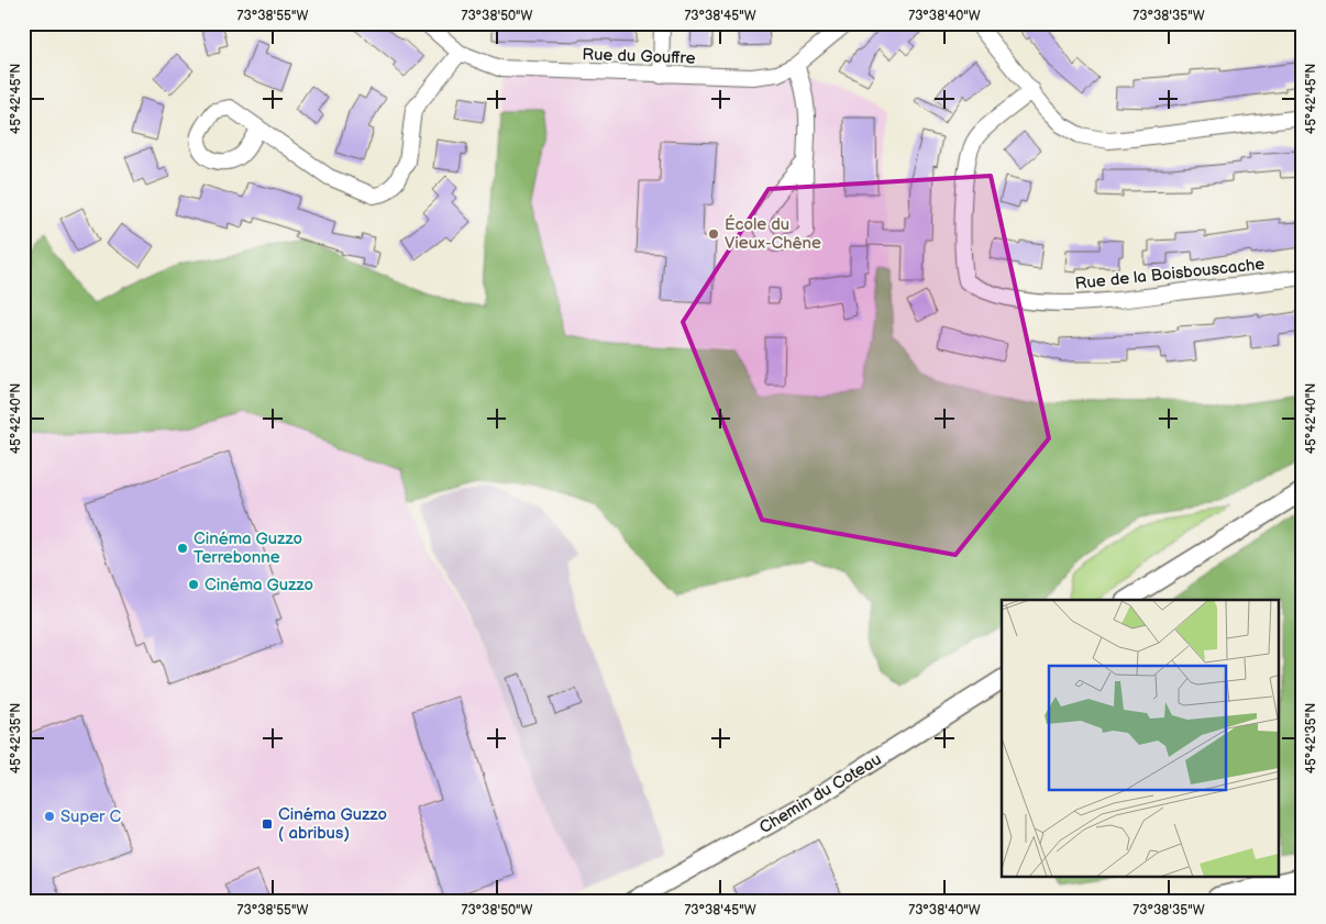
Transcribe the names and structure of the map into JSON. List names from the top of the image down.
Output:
{
  "streets": {
    "street": ["Rue du Gouffre", "Rue de la Boisbouscache", "Chemin du Coteau"]
  },
  "places": {
    "other": [
      "École du Vieux-Chêne",
      "Cinéma Guzzo Terrebonne",
      "Cinéma Guzzo",
      "Super C"
    ],
    "transit": ["Cinéma Guzzo ( abribus)"]
  },
  "coordinates": [
    "73°38'55\"W",
    "73°38'50\"W",
    "73°38'45\"W",
    "73°38'40\"W",
    "73°38'35\"W",
    "45°42'45\"N",
    "45°42'40\"N",
    "45°42'35\"N"
  ]
}
